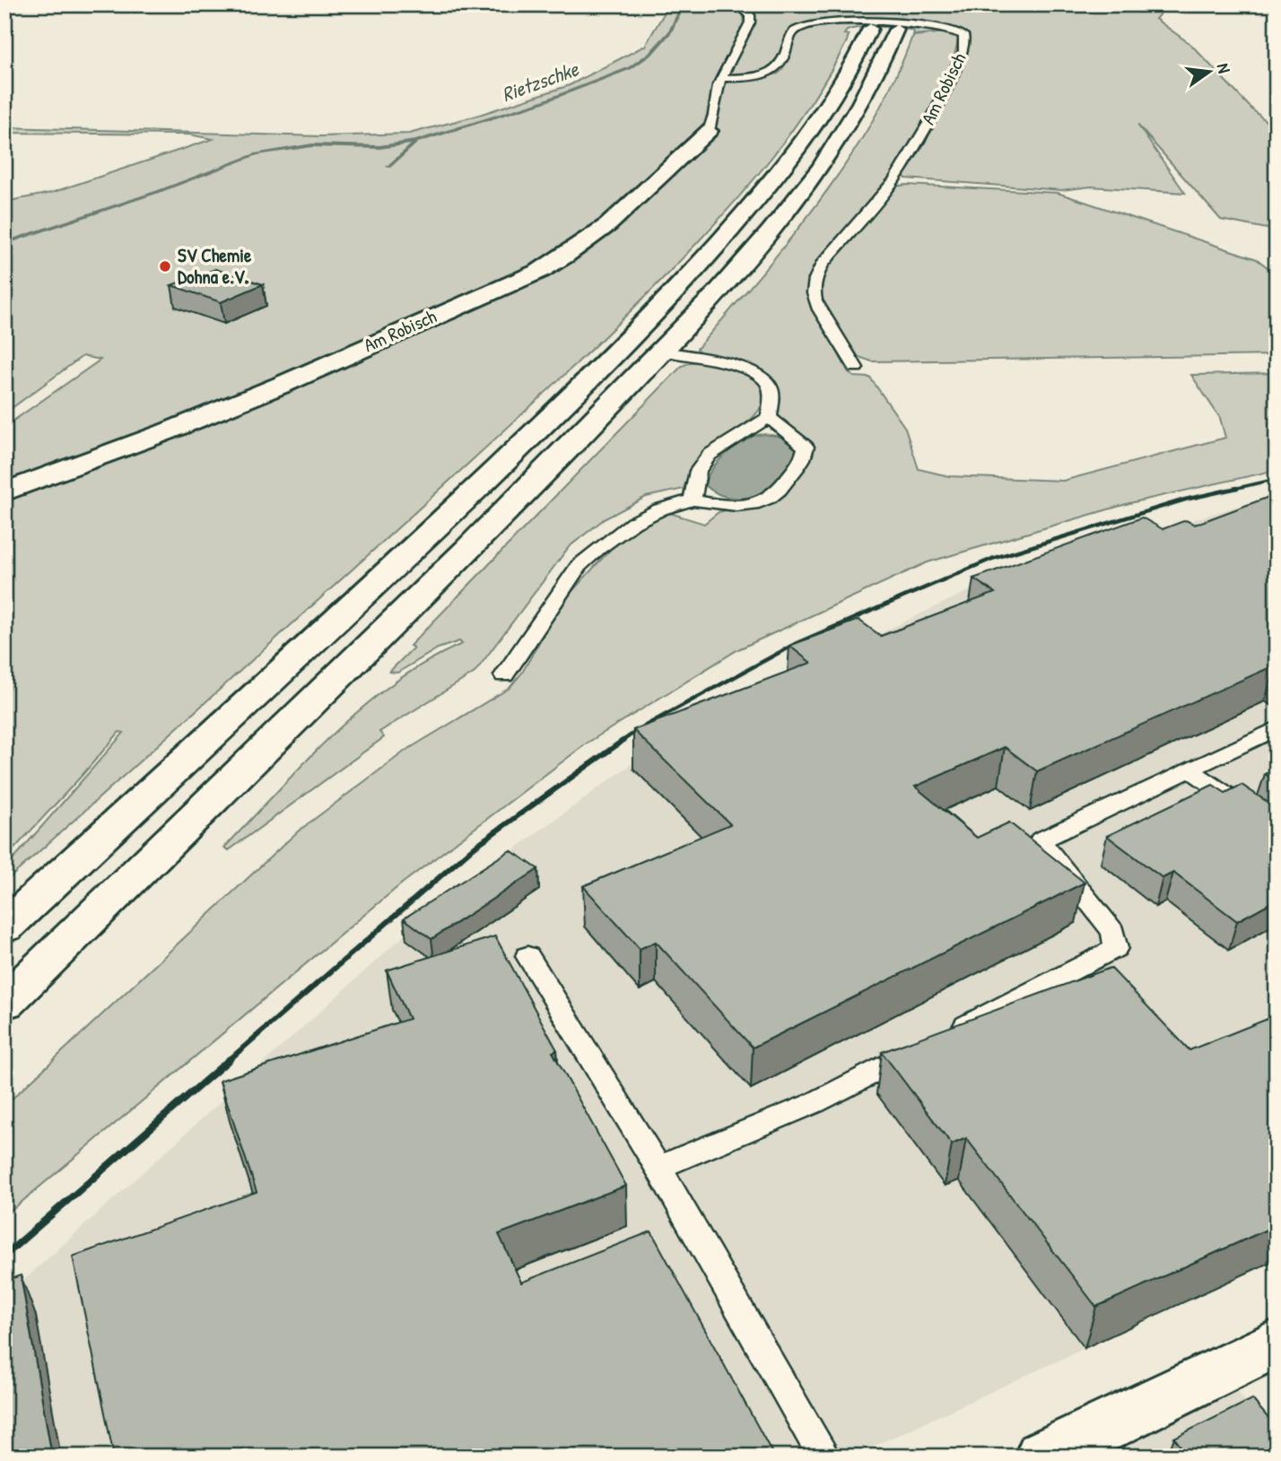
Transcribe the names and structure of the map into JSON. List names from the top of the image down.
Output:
{
  "streets": {
    "main road": ["Am Robisch"]
  },
  "water": ["Rietzschke"],
  "places": ["SV Chemie Dohna e.V."],
  "north": "right"
}
